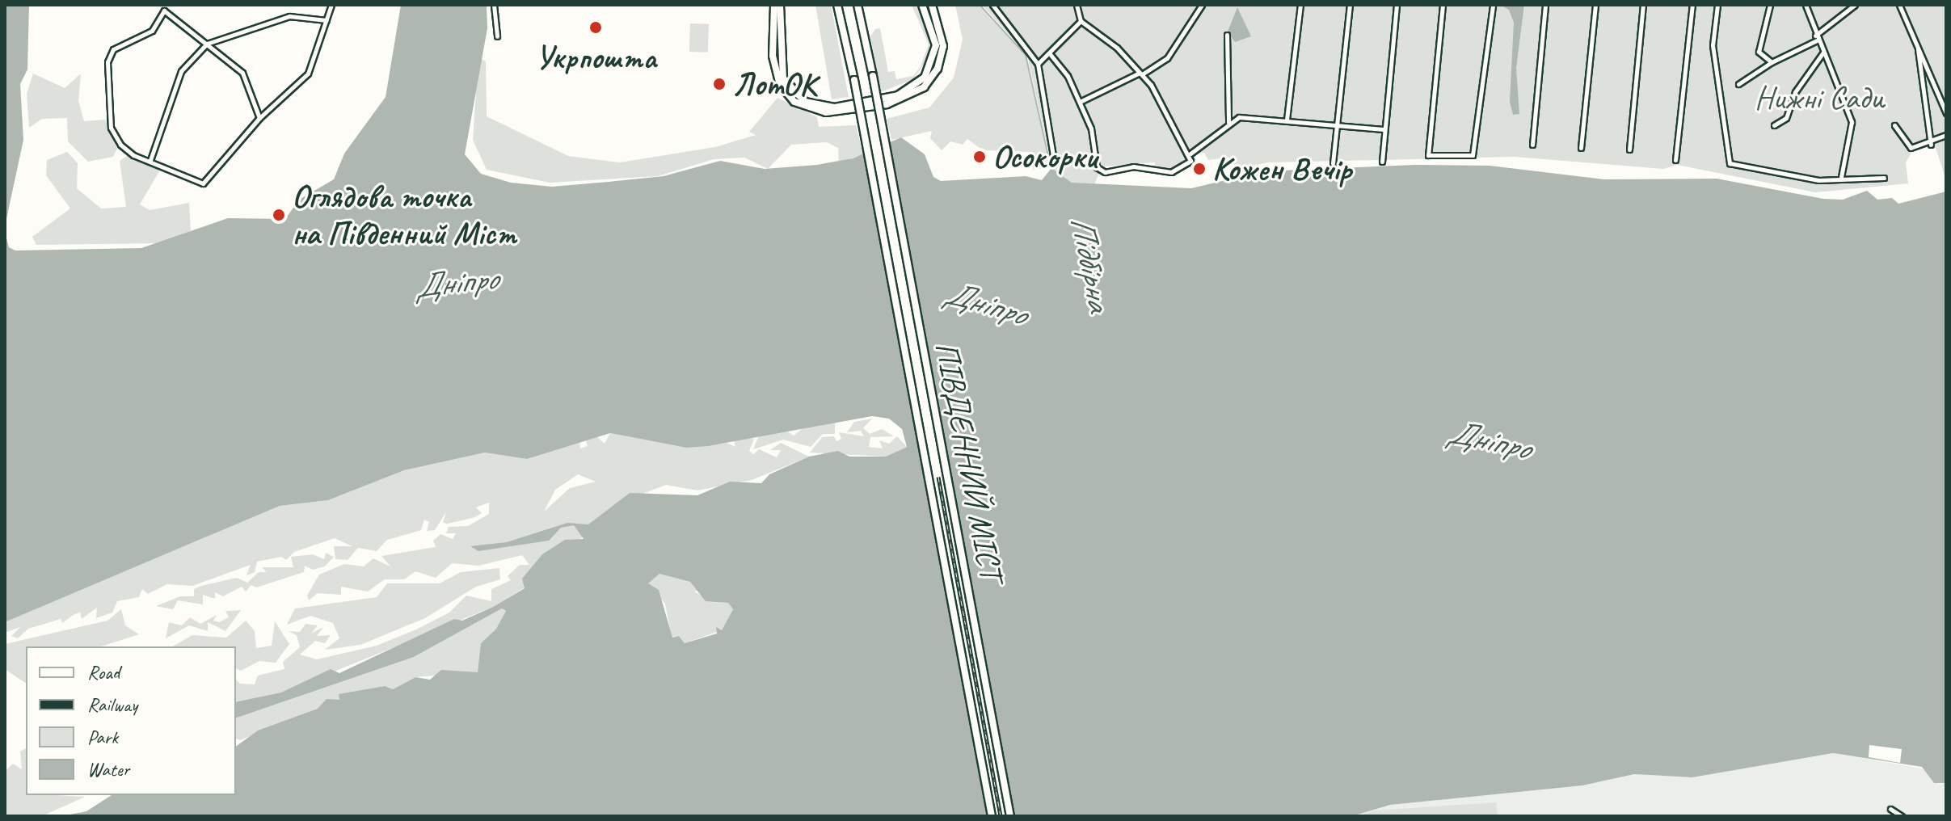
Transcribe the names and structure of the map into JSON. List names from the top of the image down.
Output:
{
  "streets": {
    "highway": ["ПІВДЕННИЙ МІСТ"]
  },
  "water": ["Підбірна", "Дніпро"],
  "parks": ["Нижні Сади"],
  "places": [
    "Укрпошта",
    "ЛотОК",
    "Осокорки",
    "Кожен Вечір",
    "Оглядова точка на Південний Міст"
  ],
  "legend": [
    "Road",
    "Railway",
    "Park",
    "Water"
  ]
}
